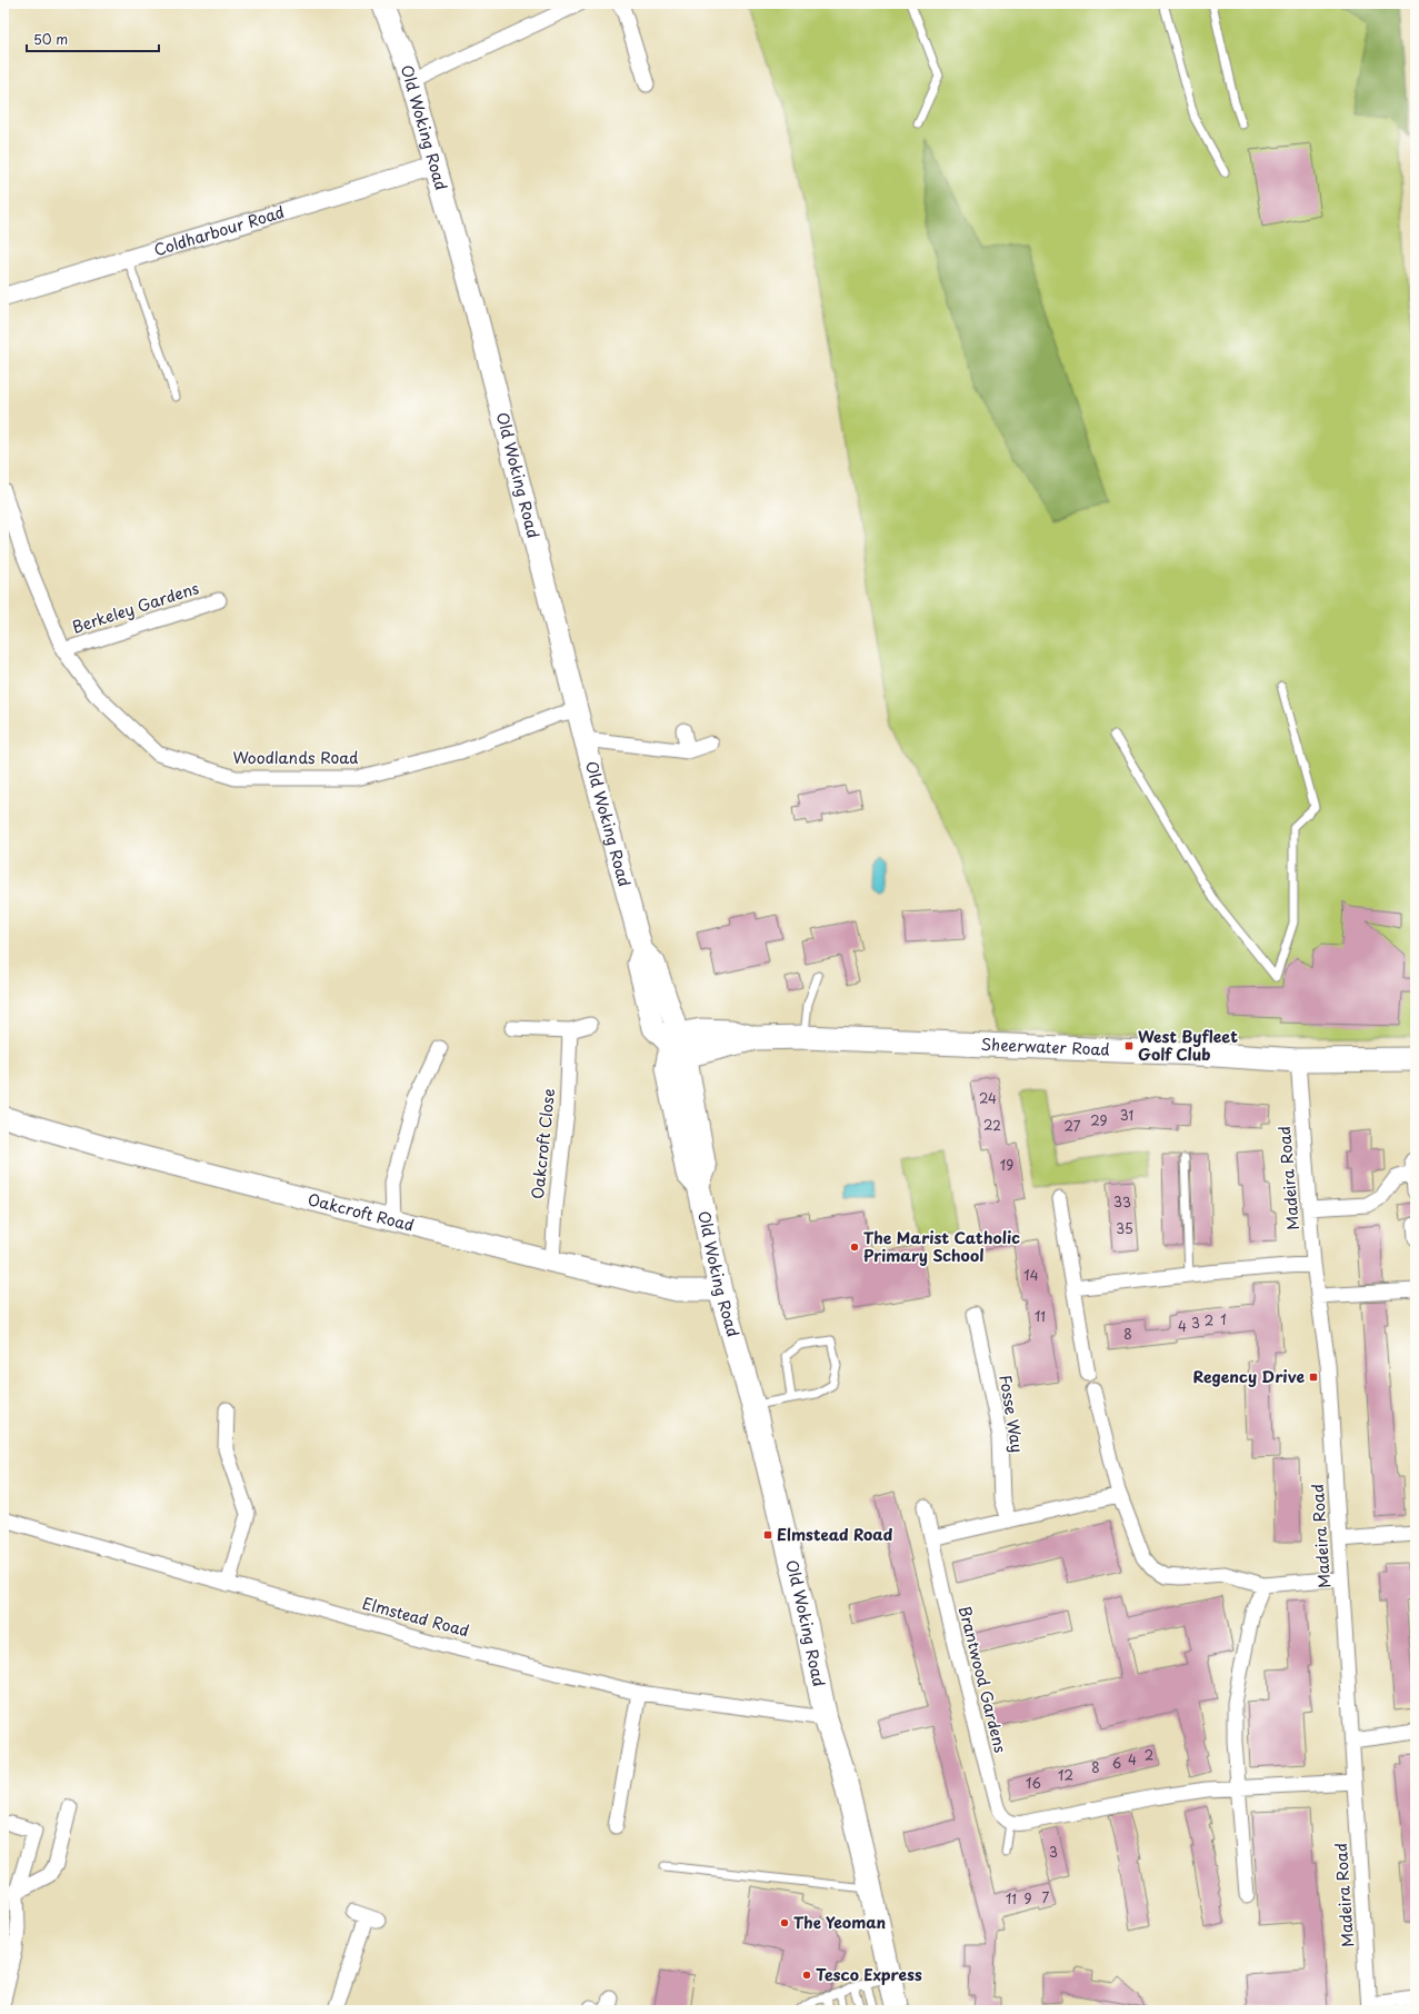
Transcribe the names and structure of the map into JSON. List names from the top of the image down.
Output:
{
  "streets": {
    "main road": ["Old Woking Road", "Sheerwater Road", "Oakcroft Road"],
    "street": [
      "Coldharbour Road",
      "Berkeley Gardens",
      "Woodlands Road",
      "Oakcroft Close",
      "Madeira Road",
      "Fosse Way",
      "Elmstead Road",
      "Brantwood Gardens"
    ]
  },
  "crossings": [
    ["Old Woking Road", "Coldharbour Road"],
    ["Old Woking Road", "Woodlands Road"],
    ["Old Woking Road", "Sheerwater Road"],
    ["Old Woking Road", "Oakcroft Road"],
    ["Old Woking Road", "Elmstead Road"],
    ["Berkeley Gardens", "Woodlands Road"],
    ["Sheerwater Road", "Madeira Road"],
    ["Oakcroft Close", "Oakcroft Road"]
  ],
  "places": {
    "transit": ["West Byfleet Golf Club", "Regency Drive", "Elmstead Road"],
    "other": ["The Marist Catholic Primary School", "The Yeoman", "Tesco Express"]
  },
  "house_numbers": [
    "24",
    "31",
    "29",
    "22",
    "27",
    "19",
    "33",
    "35",
    "14",
    "11",
    "1",
    "2",
    "3",
    "4",
    "8",
    "2",
    "4",
    "6",
    "8",
    "12",
    "16",
    "3",
    "7",
    "11",
    "9"
  ],
  "scale_bar": "50 m"
}
